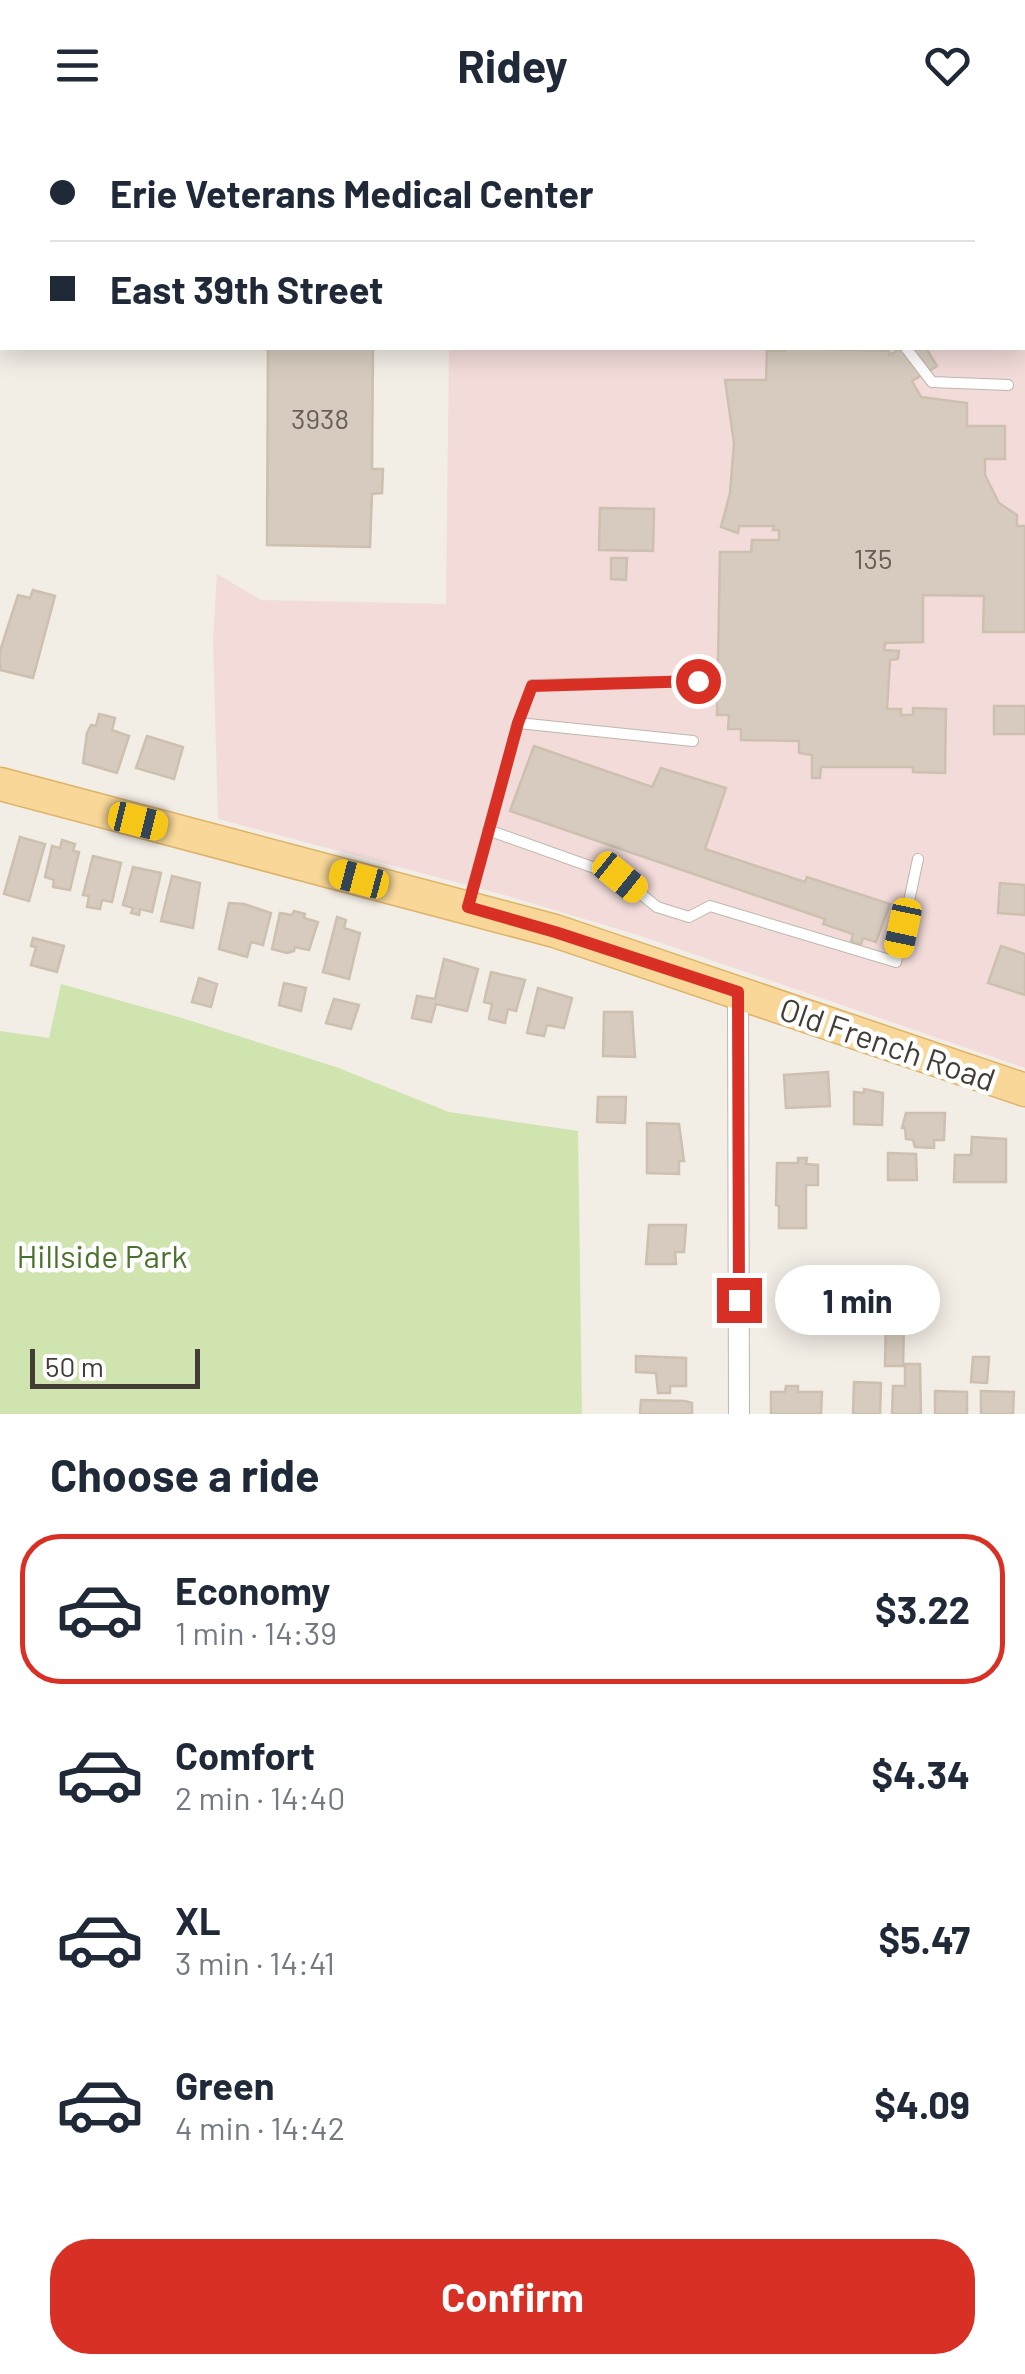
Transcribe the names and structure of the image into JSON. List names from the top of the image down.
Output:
{
  "streets": {
    "main road": ["Old French Road"]
  },
  "parks": ["Hillside Park"],
  "house_numbers": ["3938", "135"],
  "scale_bar": "50 m",
  "page": {
    "header": "Ridey",
    "banner": ["Erie Veterans Medical Center", "East 39th Street"],
    "bubble": "1 min",
    "scale": "50 m",
    "heading": "Choose a ride",
    "list": [
      {
        "name": "Economy",
        "note": "1 min · 14:39",
        "value": "$3.22"
      },
      {
        "name": "Comfort",
        "note": "2 min · 14:40",
        "value": "$4.34"
      },
      {
        "name": "XL",
        "note": "3 min · 14:41",
        "value": "$5.47"
      },
      {
        "name": "Green",
        "note": "4 min · 14:42",
        "value": "$4.09"
      }
    ],
    "buttons": "Confirm"
  }
}
